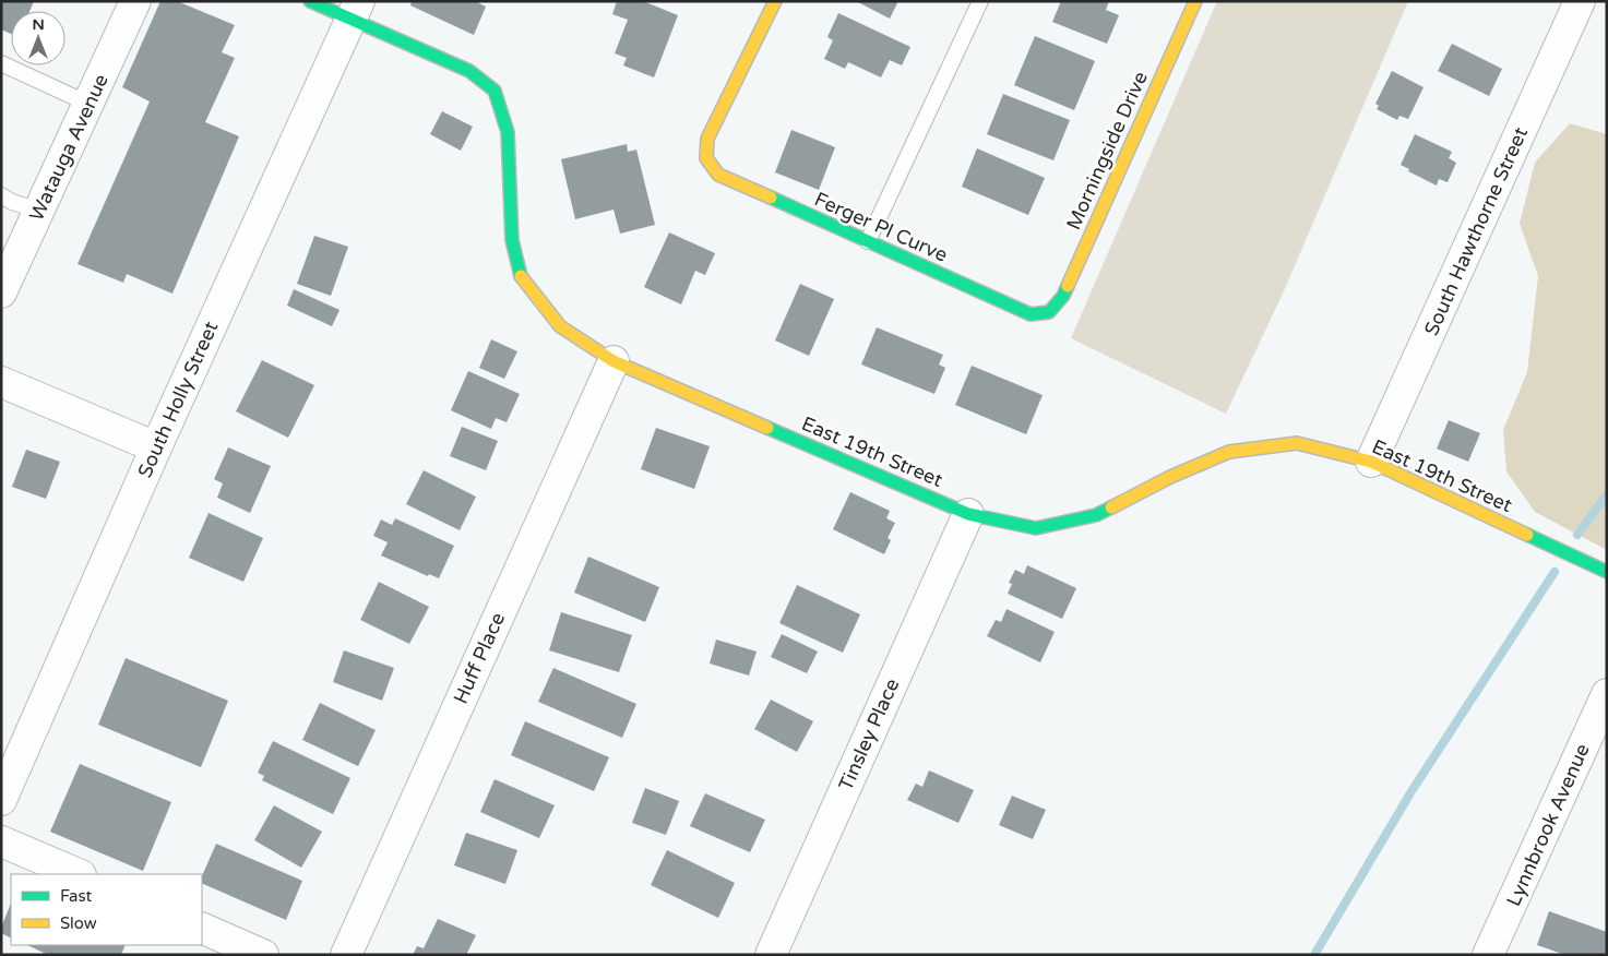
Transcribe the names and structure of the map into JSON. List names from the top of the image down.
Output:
{
  "streets": {
    "street": [
      "Watauga Avenue",
      "Morningside Drive",
      "Ferger Pl Curve",
      "South Hawthorne Street",
      "South Holly Street",
      "East 19th Street",
      "Huff Place",
      "Tinsley Place",
      "Lynnbrook Avenue"
    ]
  },
  "crossings": [
    ["Morningside Drive", "Ferger Pl Curve"],
    ["South Hawthorne Street", "East 19th Street"],
    ["South Holly Street", "East 19th Street"],
    ["East 19th Street", "Huff Place"],
    ["East 19th Street", "Tinsley Place"]
  ],
  "legend": ["Fast", "Slow"],
  "north": "top"
}
